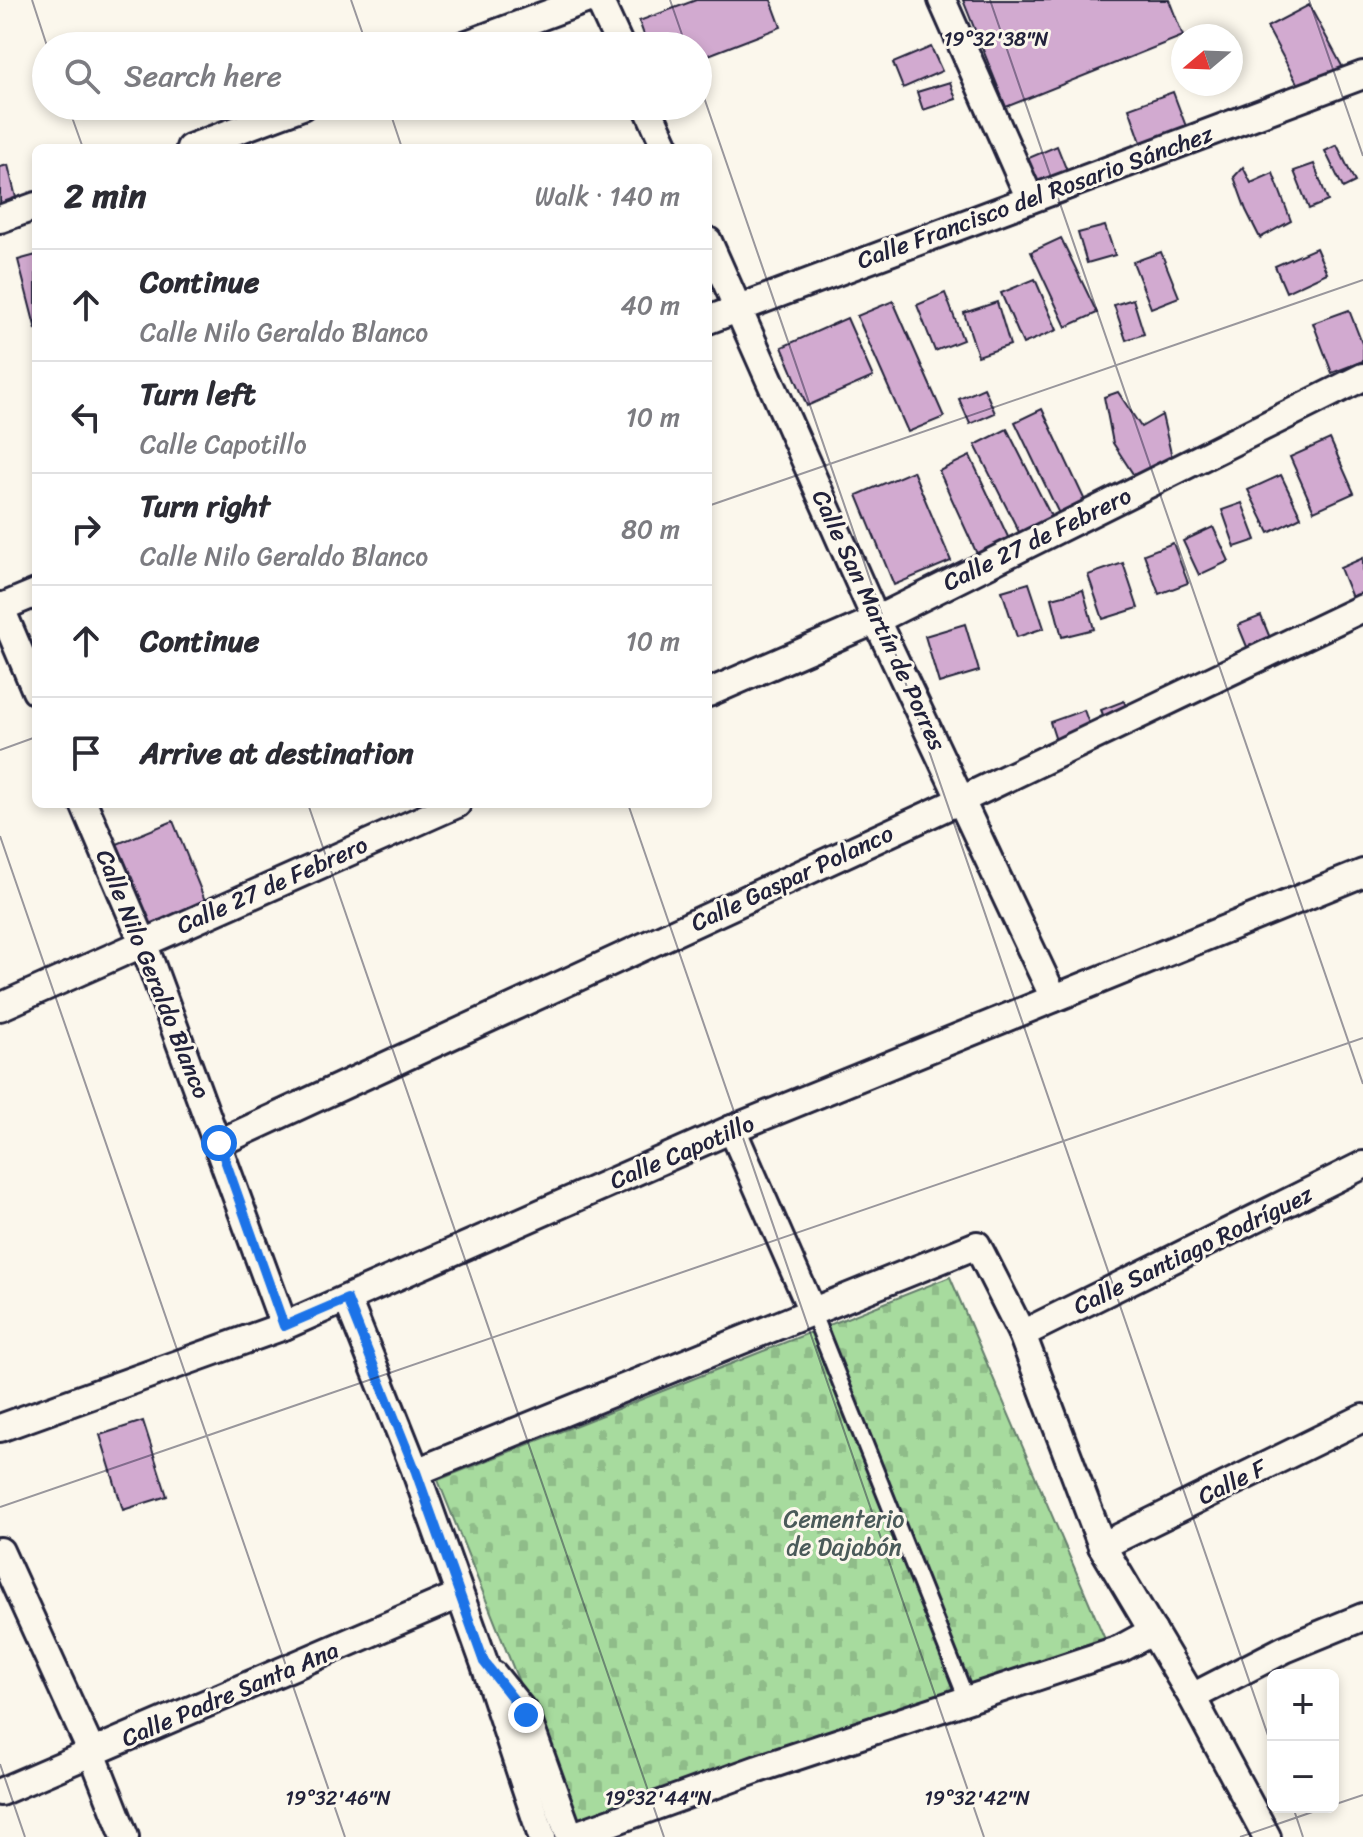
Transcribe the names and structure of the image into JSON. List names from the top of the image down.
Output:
{
  "streets": {
    "street": [
      "Calle Francisco del Rosario Sánchez",
      "Calle 27 de Febrero",
      "Calle San Martín de Porres",
      "Calle Gaspar Polanco",
      "Calle Nilo Geraldo Blanco",
      "Calle Capotillo",
      "Calle Santiago Rodríguez",
      "Calle F",
      "Calle Padre Santa Ana"
    ]
  },
  "crossings": [
    ["Calle Francisco del Rosario Sánchez", "Calle San Martín de Porres"],
    ["Calle 27 de Febrero", "Calle San Martín de Porres"],
    ["Calle 27 de Febrero", "Calle Nilo Geraldo Blanco"],
    ["Calle San Martín de Porres", "Calle Gaspar Polanco"],
    ["Calle San Martín de Porres", "Calle Capotillo"],
    ["Calle Gaspar Polanco", "Calle Nilo Geraldo Blanco"],
    ["Calle Nilo Geraldo Blanco", "Calle Capotillo"]
  ],
  "parks": ["Cementerio de Dajabón"],
  "north": "left",
  "page": {
    "search": "Search here",
    "heading": ["2 min", "Walk · 140 m"],
    "list": [
      ["Continue", "Calle Nilo Geraldo Blanco", "40 m"],
      ["Turn left", "Calle Capotillo", "10 m"],
      ["Turn right", "Calle Nilo Geraldo Blanco", "80 m"],
      ["Continue", "10 m"],
      "Arrive at destination"
    ],
    "map_buttons": ["+", "−"]
  },
  "coordinates": [
    "19°32'38\"N",
    "19°32'46\"N",
    "19°32'44\"N",
    "19°32'42\"N"
  ]
}
